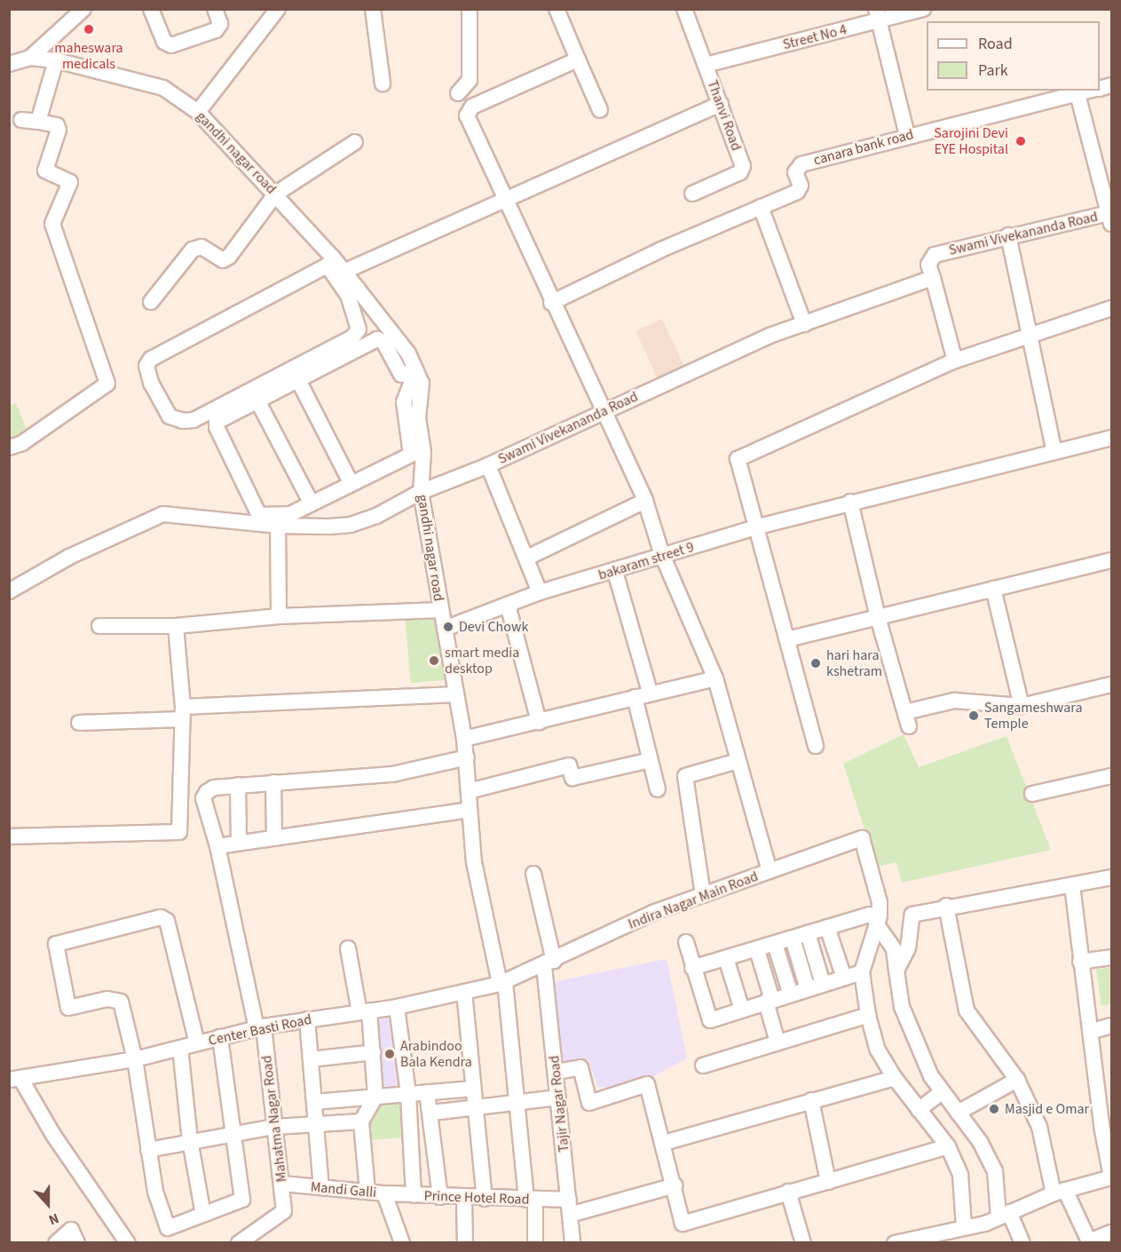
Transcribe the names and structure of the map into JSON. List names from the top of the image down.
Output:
{
  "streets": {
    "street": [
      "Street No 4",
      "Thanvi Road",
      "canara bank road",
      "gandhi nagar road",
      "Swami Vivekananda Road",
      "bakaram street 9",
      "Indira Nagar Main Road",
      "Center Basti Road",
      "Tajir Nagar Road",
      "Mahatma Nagar Road",
      "Mandi Galli",
      "Prince Hotel Road"
    ]
  },
  "crossings": [
    ["Street No 4", "Thanvi Road"],
    ["canara bank road", "Swami Vivekananda Road"],
    ["gandhi nagar road", "Swami Vivekananda Road"],
    ["gandhi nagar road", "bakaram street 9"],
    ["gandhi nagar road", "Indira Nagar Main Road"],
    ["gandhi nagar road", "Center Basti Road"],
    ["gandhi nagar road", "Prince Hotel Road"],
    ["Indira Nagar Main Road", "Center Basti Road"],
    ["Indira Nagar Main Road", "Tajir Nagar Road"],
    ["Center Basti Road", "Mahatma Nagar Road"],
    ["Tajir Nagar Road", "Prince Hotel Road"],
    ["Mahatma Nagar Road", "Mandi Galli"],
    ["Mandi Galli", "Prince Hotel Road"]
  ],
  "places": [
    "maheswara medicals",
    "Sarojini Devi EYE Hospital",
    "Devi Chowk",
    "smart media desktop",
    "hari hara kshetram",
    "Sangameshwara Temple",
    "Arabindoo Bala Kendra",
    "Masjid e Omar"
  ],
  "legend": ["Road", "Park"],
  "north": "bottom"
}
